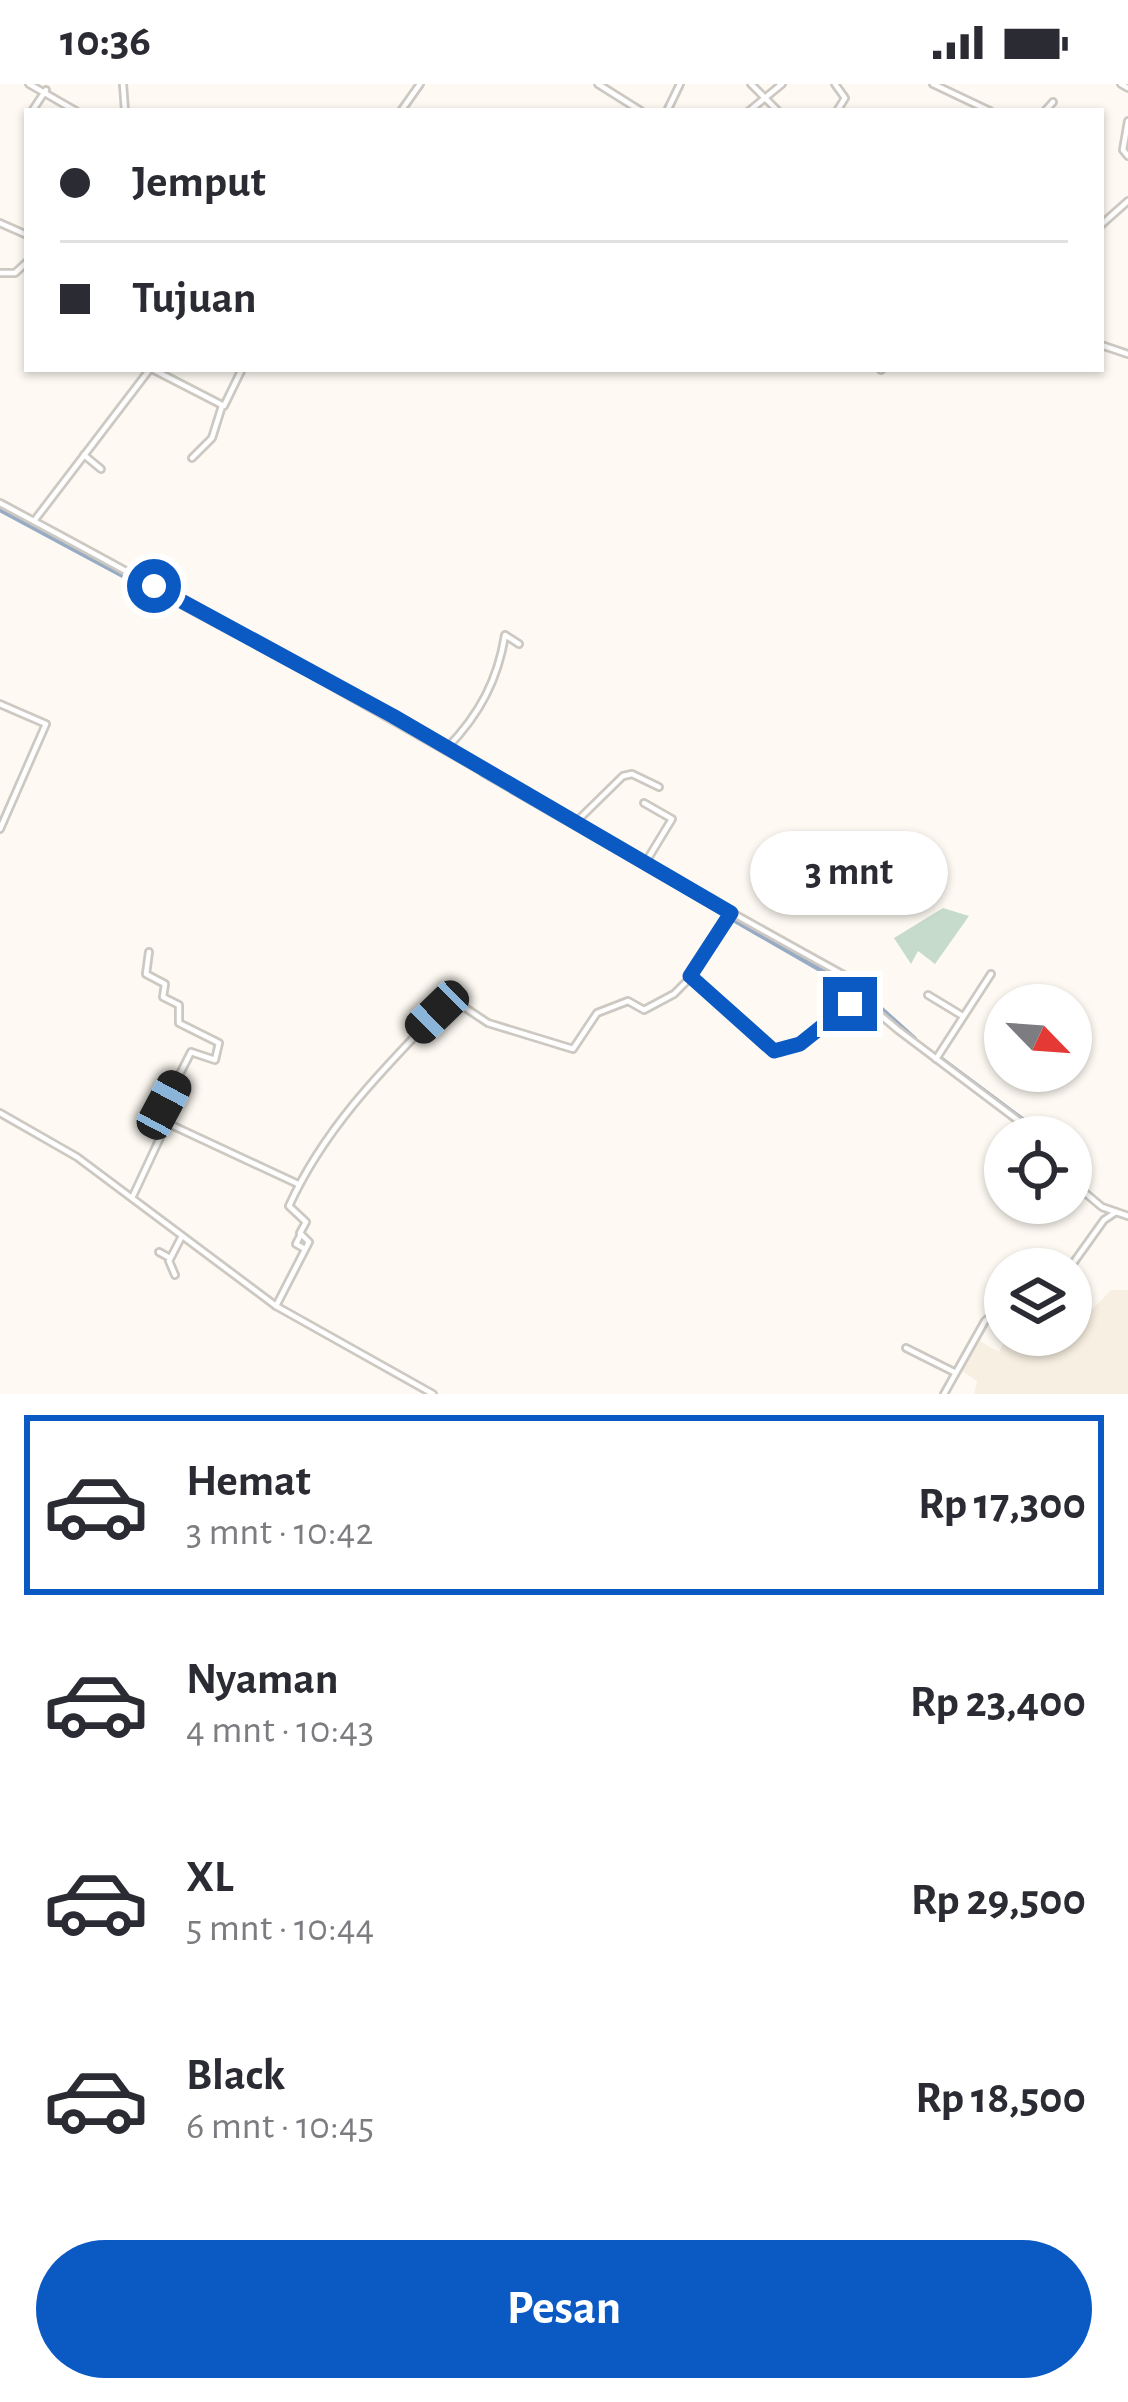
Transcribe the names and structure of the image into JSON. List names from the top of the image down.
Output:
{
  "north": "bottom right",
  "page": {
    "status": "10:36",
    "banner": ["Jemput", "Tujuan"],
    "bubble": "3 mnt",
    "list": [
      {
        "name": "Hemat",
        "note": "3 mnt · 10:42",
        "value": "Rp 17,300"
      },
      {
        "name": "Nyaman",
        "note": "4 mnt · 10:43",
        "value": "Rp 23,400"
      },
      {
        "name": "XL",
        "note": "5 mnt · 10:44",
        "value": "Rp 29,500"
      },
      {
        "name": "Black",
        "note": "6 mnt · 10:45",
        "value": "Rp 18,500"
      }
    ],
    "buttons": "Pesan"
  }
}
